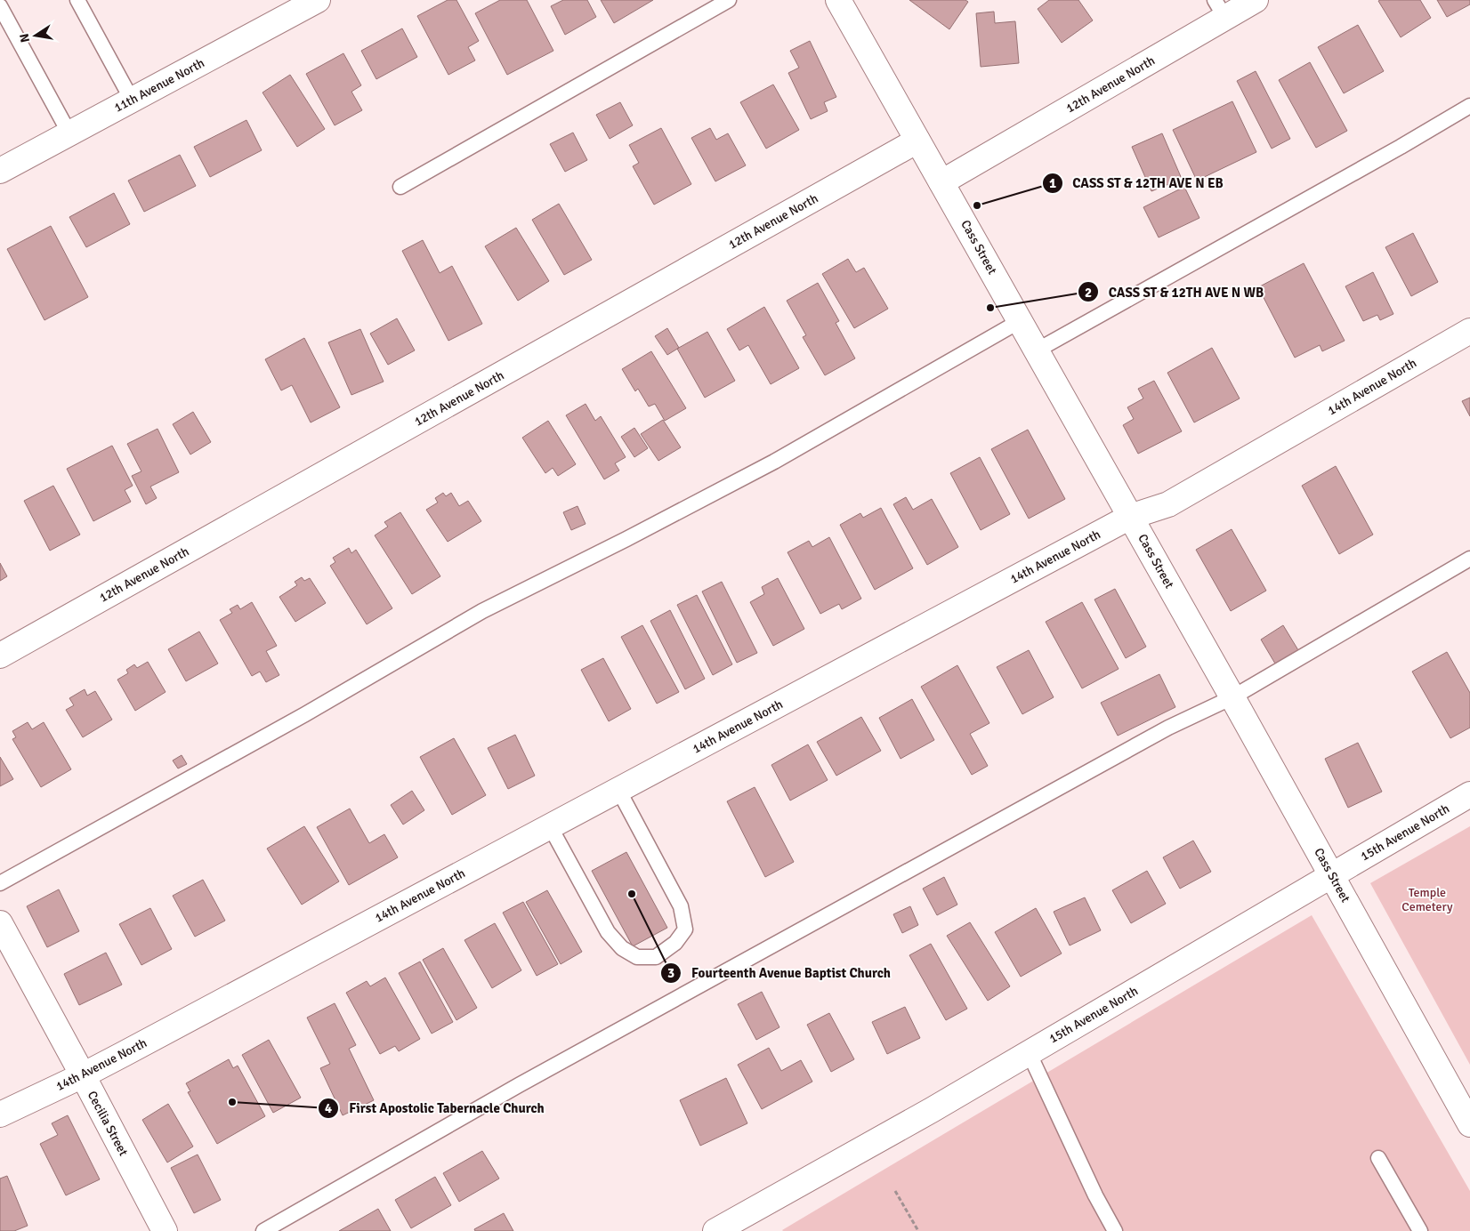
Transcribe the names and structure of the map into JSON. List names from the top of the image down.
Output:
{
  "streets": {
    "street": [
      "12th Avenue North",
      "11th Avenue North",
      "Cass Street",
      "14th Avenue North",
      "15th Avenue North",
      "Cecilia Street"
    ]
  },
  "crossings": [
    ["12th Avenue North", "Cass Street"],
    ["Cass Street", "14th Avenue North"],
    ["Cass Street", "15th Avenue North"],
    ["14th Avenue North", "Cecilia Street"]
  ],
  "parks": ["Temple Cemetery"],
  "places": [
    "CASS ST & 12TH AVE N EB",
    "CASS ST & 12TH AVE N WB",
    "Fourteenth Avenue Baptist Church",
    "First Apostolic Tabernacle Church"
  ],
  "north": "left"
}
